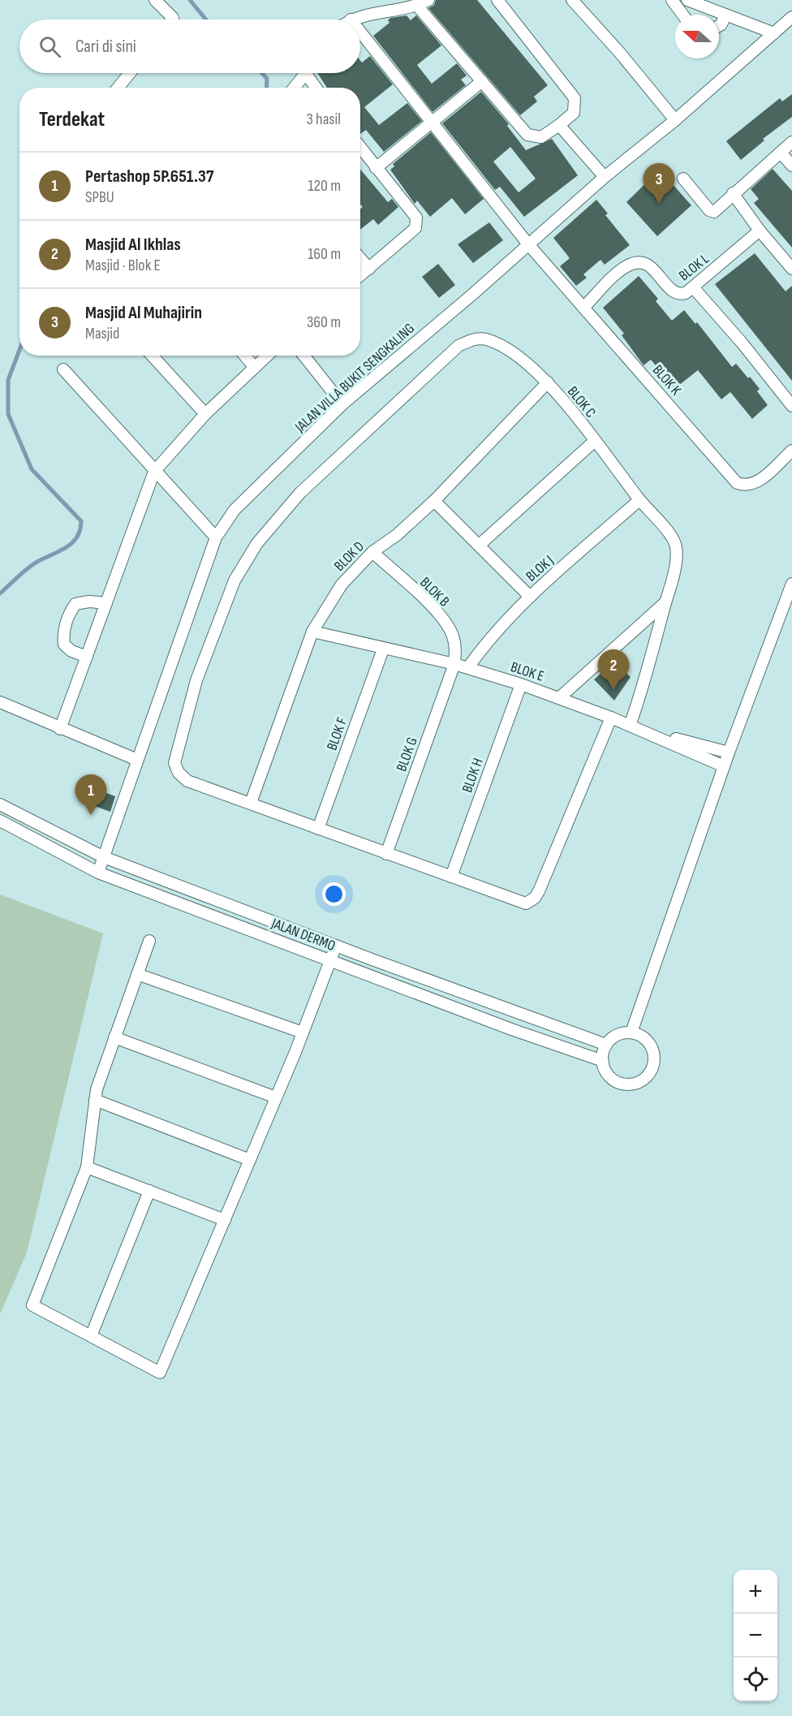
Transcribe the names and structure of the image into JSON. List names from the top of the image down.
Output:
{
  "streets": {
    "street": [
      "BLOK L",
      "JALAN VILLA BUKIT SENGKALING",
      "BLOK K",
      "BLOK C",
      "BLOK D",
      "BLOK J",
      "BLOK B",
      "BLOK E",
      "BLOK F",
      "BLOK G",
      "BLOK H",
      "JALAN DERMO"
    ]
  },
  "crossings": [
    ["BLOK L", "BLOK K"],
    ["JALAN VILLA BUKIT SENGKALING", "BLOK K"],
    ["JALAN VILLA BUKIT SENGKALING", "JALAN DERMO"],
    ["BLOK C", "BLOK D"],
    ["BLOK C", "BLOK J"],
    ["BLOK C", "BLOK E"],
    ["BLOK C", "BLOK F"],
    ["BLOK C", "BLOK G"],
    ["BLOK C", "BLOK H"],
    ["BLOK D", "BLOK B"],
    ["BLOK D", "BLOK E"],
    ["BLOK J", "BLOK E"],
    ["BLOK B", "BLOK E"],
    ["BLOK B", "BLOK G"],
    ["BLOK E", "BLOK F"],
    ["BLOK E", "BLOK G"],
    ["BLOK E", "BLOK H"]
  ],
  "north": "left",
  "page": {
    "search": "Cari di sini",
    "heading": ["Terdekat", "3 hasil"],
    "list": [
      {
        "mark": "1",
        "name": "Pertashop 5P.651.37",
        "note": "SPBU",
        "value": "120 m"
      },
      {
        "mark": "2",
        "name": "Masjid Al Ikhlas",
        "note": "Masjid · Blok E",
        "value": "160 m"
      },
      {
        "mark": "3",
        "name": "Masjid Al Muhajirin",
        "note": "Masjid",
        "value": "360 m"
      }
    ],
    "pins": ["3", "2", "1"],
    "map_buttons": ["+", "−"]
  }
}
